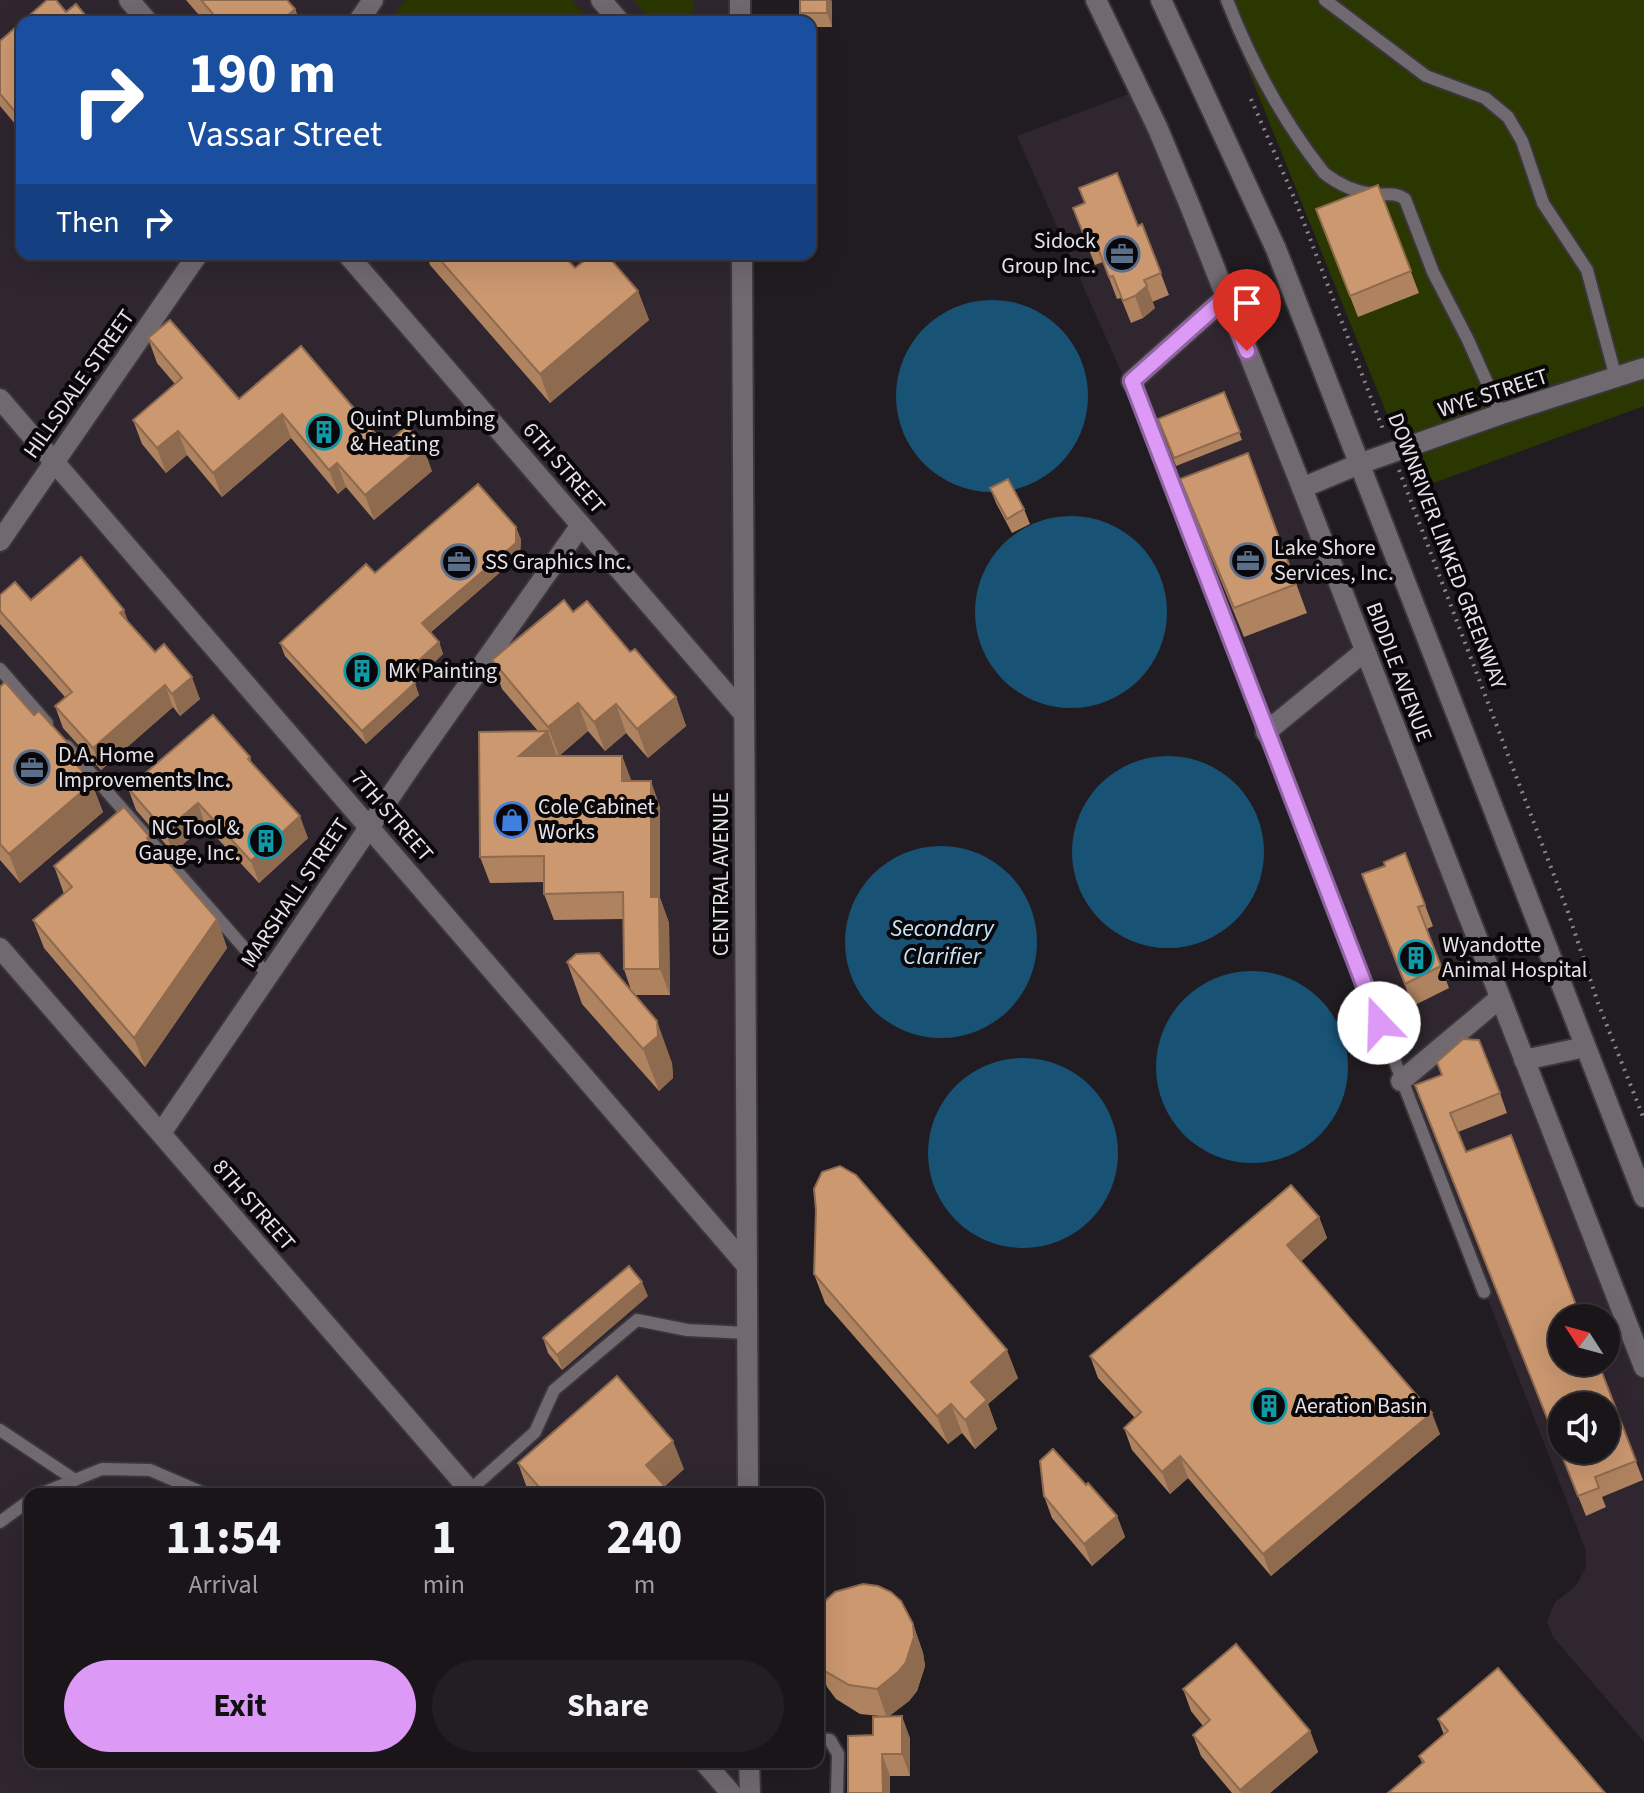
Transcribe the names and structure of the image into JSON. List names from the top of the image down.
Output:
{
  "streets": {
    "street": [
      "HILLSDALE STREET",
      "WYE STREET",
      "6TH STREET",
      "BIDDLE AVENUE",
      "7TH STREET",
      "CENTRAL AVENUE",
      "MARSHALL STREET",
      "8TH STREET"
    ],
    "path": ["DOWNRIVER LINKED GREENWAY"]
  },
  "crossings": [
    ["HILLSDALE STREET", "7TH STREET"],
    ["WYE STREET", "DOWNRIVER LINKED GREENWAY"],
    ["WYE STREET", "BIDDLE AVENUE"],
    ["6TH STREET", "CENTRAL AVENUE"],
    ["6TH STREET", "MARSHALL STREET"],
    ["7TH STREET", "CENTRAL AVENUE"],
    ["7TH STREET", "MARSHALL STREET"],
    ["MARSHALL STREET", "8TH STREET"]
  ],
  "water": ["Secondary Clarifier"],
  "places": {
    "office": [
      "Sidock Group Inc.",
      "Lake Shore Services, Inc.",
      "SS Graphics Inc.",
      "D.A. Home Improvements Inc."
    ],
    "building": [
      "Quint Plumbing & Heating",
      "MK Painting",
      "NC Tool & Gauge, Inc.",
      "Wyandotte Animal Hospital",
      "Aeration Basin"
    ],
    "shop": ["Cole Cabinet Works"]
  },
  "north": "top left",
  "page": {
    "turn": ["190 m", "Vassar Street"],
    "then": "Then",
    "eta": [
      "11:54",
      "Arrival",
      "1",
      "min",
      "240",
      "m"
    ],
    "buttons": ["Exit", "Share"]
  }
}
